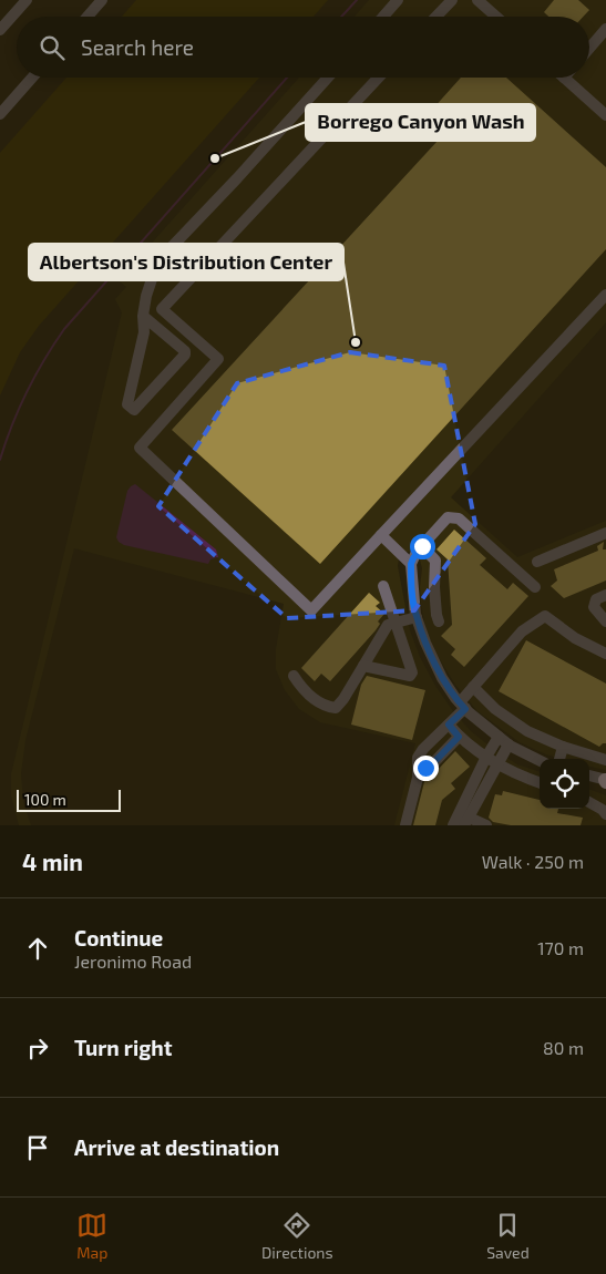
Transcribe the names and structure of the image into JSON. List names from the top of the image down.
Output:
{
  "places": ["Borrego Canyon Wash", "Albertson's Distribution Center"],
  "scale_bar": "100 m",
  "page": {
    "search": "Search here",
    "scale": "100 m",
    "heading": ["4 min", "Walk · 250 m"],
    "list": [
      ["Continue", "Jeronimo Road", "170 m"],
      ["Turn right", "80 m"],
      "Arrive at destination"
    ],
    "nav": ["Map", "Directions", "Saved"]
  }
}
